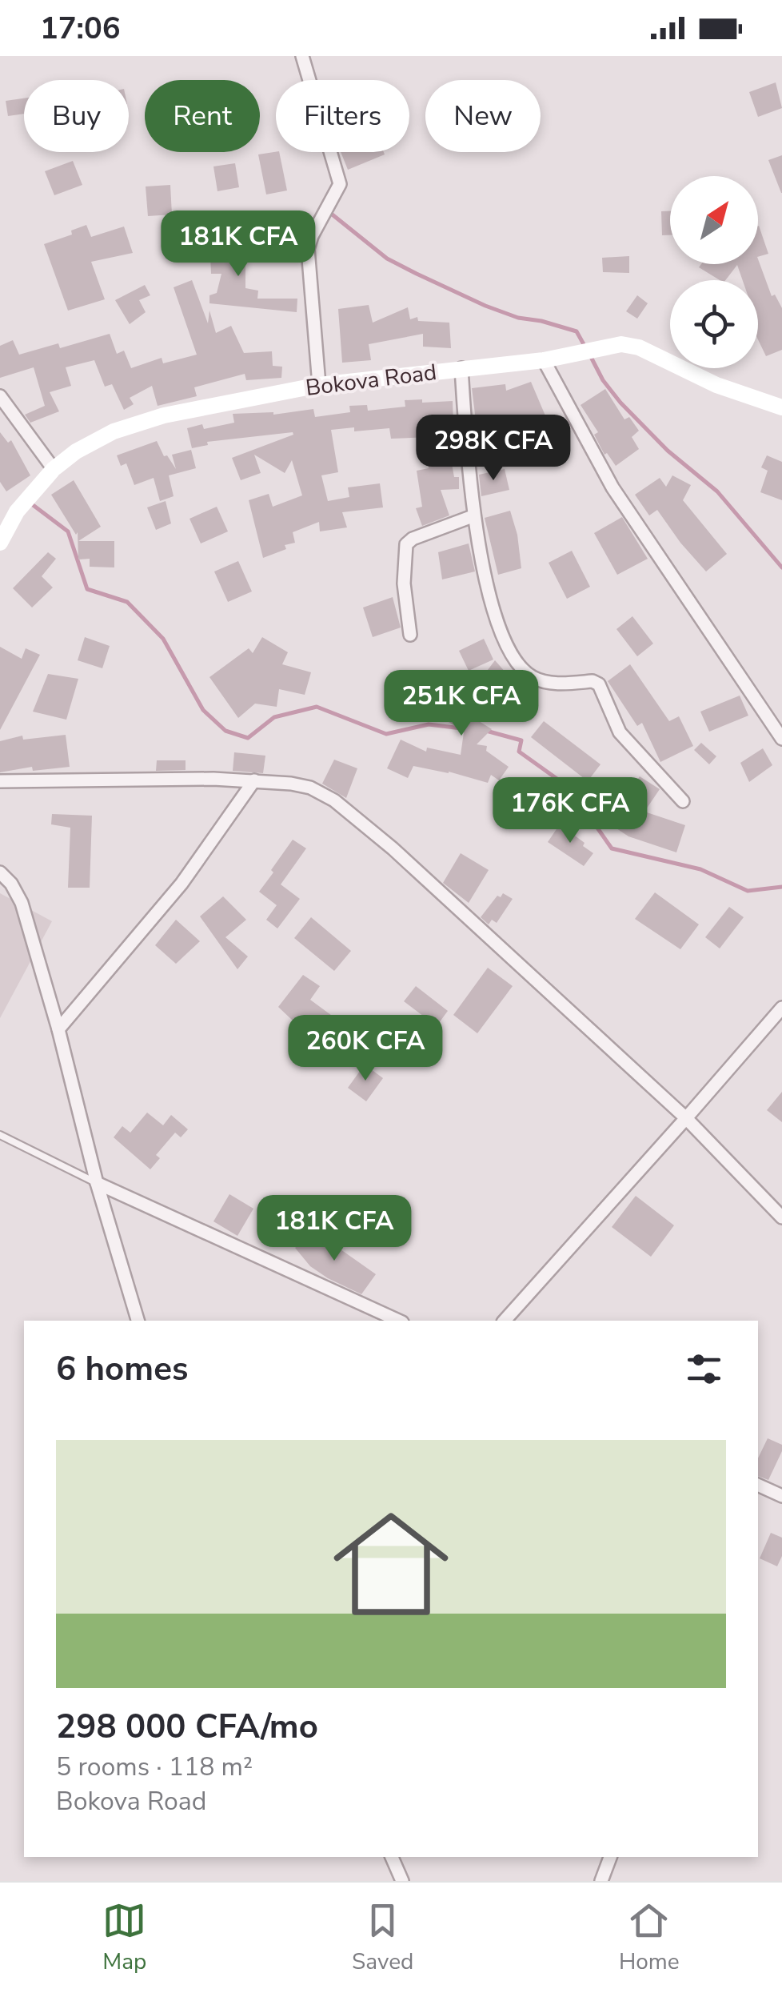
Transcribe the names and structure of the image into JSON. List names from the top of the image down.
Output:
{
  "streets": {
    "street": ["Bokova Road"]
  },
  "north": "top right",
  "page": {
    "status": "17:06",
    "chip": [
      "Buy",
      "Rent",
      "Filters",
      "New"
    ],
    "price": [
      "181K CFA",
      "298K CFA",
      "251K CFA",
      "176K CFA",
      "260K CFA",
      "181K CFA"
    ],
    "heading": "6 homes",
    "list": [
      {
        "name": "298 000 CFA/mo",
        "note": "5 rooms · 118 m² · Bokova Road"
      }
    ],
    "tabs": ["Map", "Saved", "Home"]
  }
}
